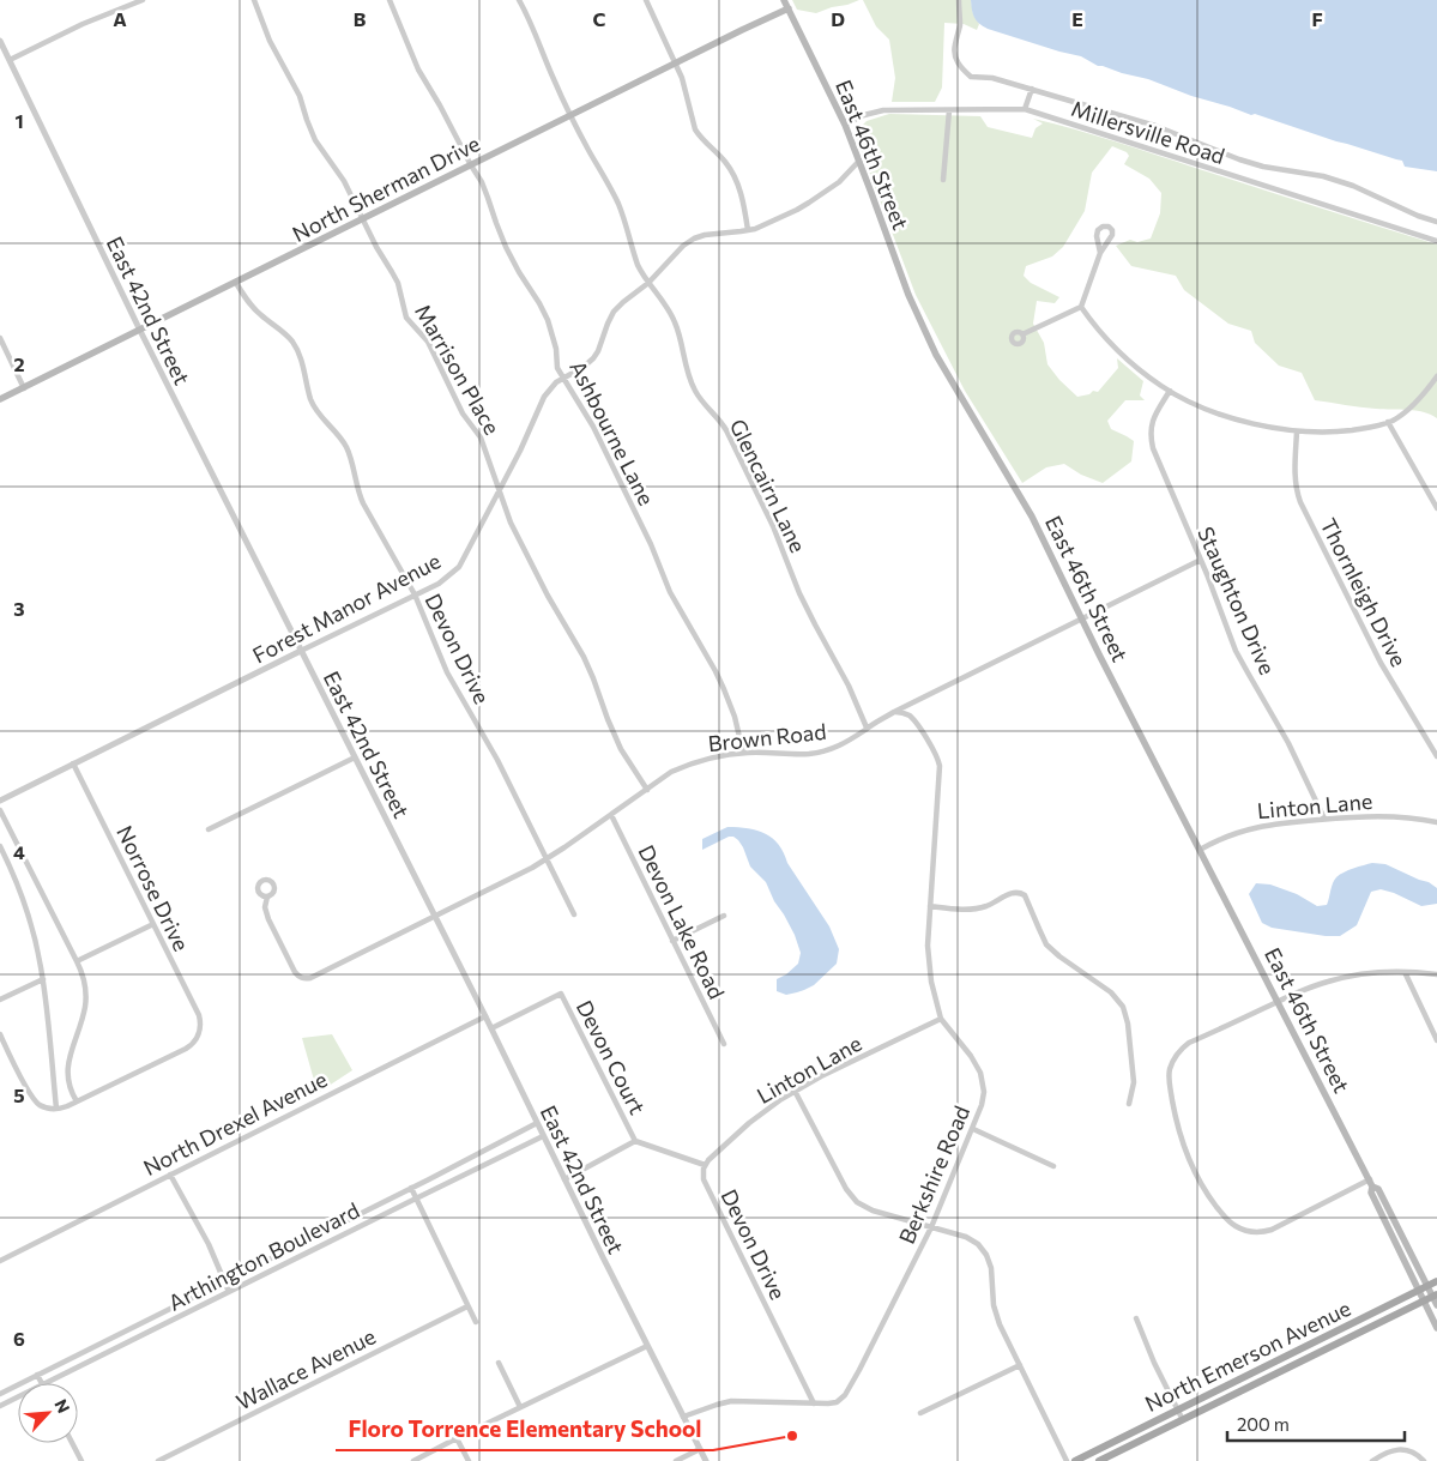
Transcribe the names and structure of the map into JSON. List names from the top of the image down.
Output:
{
  "streets": {
    "main road": ["East 46th Street", "North Sherman Drive", "North Emerson Avenue"],
    "street": [
      "Millersville Road",
      "East 42nd Street",
      "Marrison Place",
      "Ashbourne Lane",
      "Glencairn Lane",
      "Thornleigh Drive",
      "Staughton Drive",
      "Forest Manor Avenue",
      "Devon Drive",
      "Brown Road",
      "Linton Lane",
      "Norrose Drive",
      "Devon Lake Road",
      "Devon Court",
      "North Drexel Avenue",
      "Berkshire Road",
      "Arthington Boulevard",
      "Wallace Avenue"
    ]
  },
  "crossings": [
    ["Millersville Road", "East 46th Street"],
    ["East 46th Street", "North Sherman Drive"],
    ["East 46th Street", "Forest Manor Avenue"],
    ["East 46th Street", "Brown Road"],
    ["East 46th Street", "Linton Lane"],
    ["East 46th Street", "North Emerson Avenue"],
    ["North Sherman Drive", "East 42nd Street"],
    ["North Sherman Drive", "Marrison Place"],
    ["North Sherman Drive", "Ashbourne Lane"],
    ["North Sherman Drive", "Glencairn Lane"],
    ["North Sherman Drive", "Devon Drive"],
    ["East 42nd Street", "Forest Manor Avenue"],
    ["East 42nd Street", "Brown Road"],
    ["East 42nd Street", "Devon Court"],
    ["East 42nd Street", "North Drexel Avenue"],
    ["East 42nd Street", "Berkshire Road"],
    ["East 42nd Street", "Arthington Boulevard"],
    ["Marrison Place", "Forest Manor Avenue"],
    ["Marrison Place", "Brown Road"],
    ["Ashbourne Lane", "Forest Manor Avenue"],
    ["Ashbourne Lane", "Brown Road"],
    ["Glencairn Lane", "Forest Manor Avenue"],
    ["Glencairn Lane", "Brown Road"],
    ["Staughton Drive", "Brown Road"],
    ["Staughton Drive", "Linton Lane"],
    ["Forest Manor Avenue", "Devon Drive"],
    ["Forest Manor Avenue", "Norrose Drive"],
    ["Devon Drive", "Brown Road"],
    ["Devon Drive", "Linton Lane"],
    ["Devon Drive", "Berkshire Road"],
    ["Brown Road", "Devon Lake Road"],
    ["Brown Road", "Berkshire Road"],
    ["Linton Lane", "Berkshire Road"]
  ],
  "places": ["Floro Torrence Elementary School"],
  "scale_bar": "200 m",
  "north": "top right",
  "grid": {
    "columns": [
      "A",
      "B",
      "C",
      "D",
      "E",
      "F"
    ],
    "rows": [
      "1",
      "2",
      "3",
      "4",
      "5",
      "6"
    ]
  }
}
